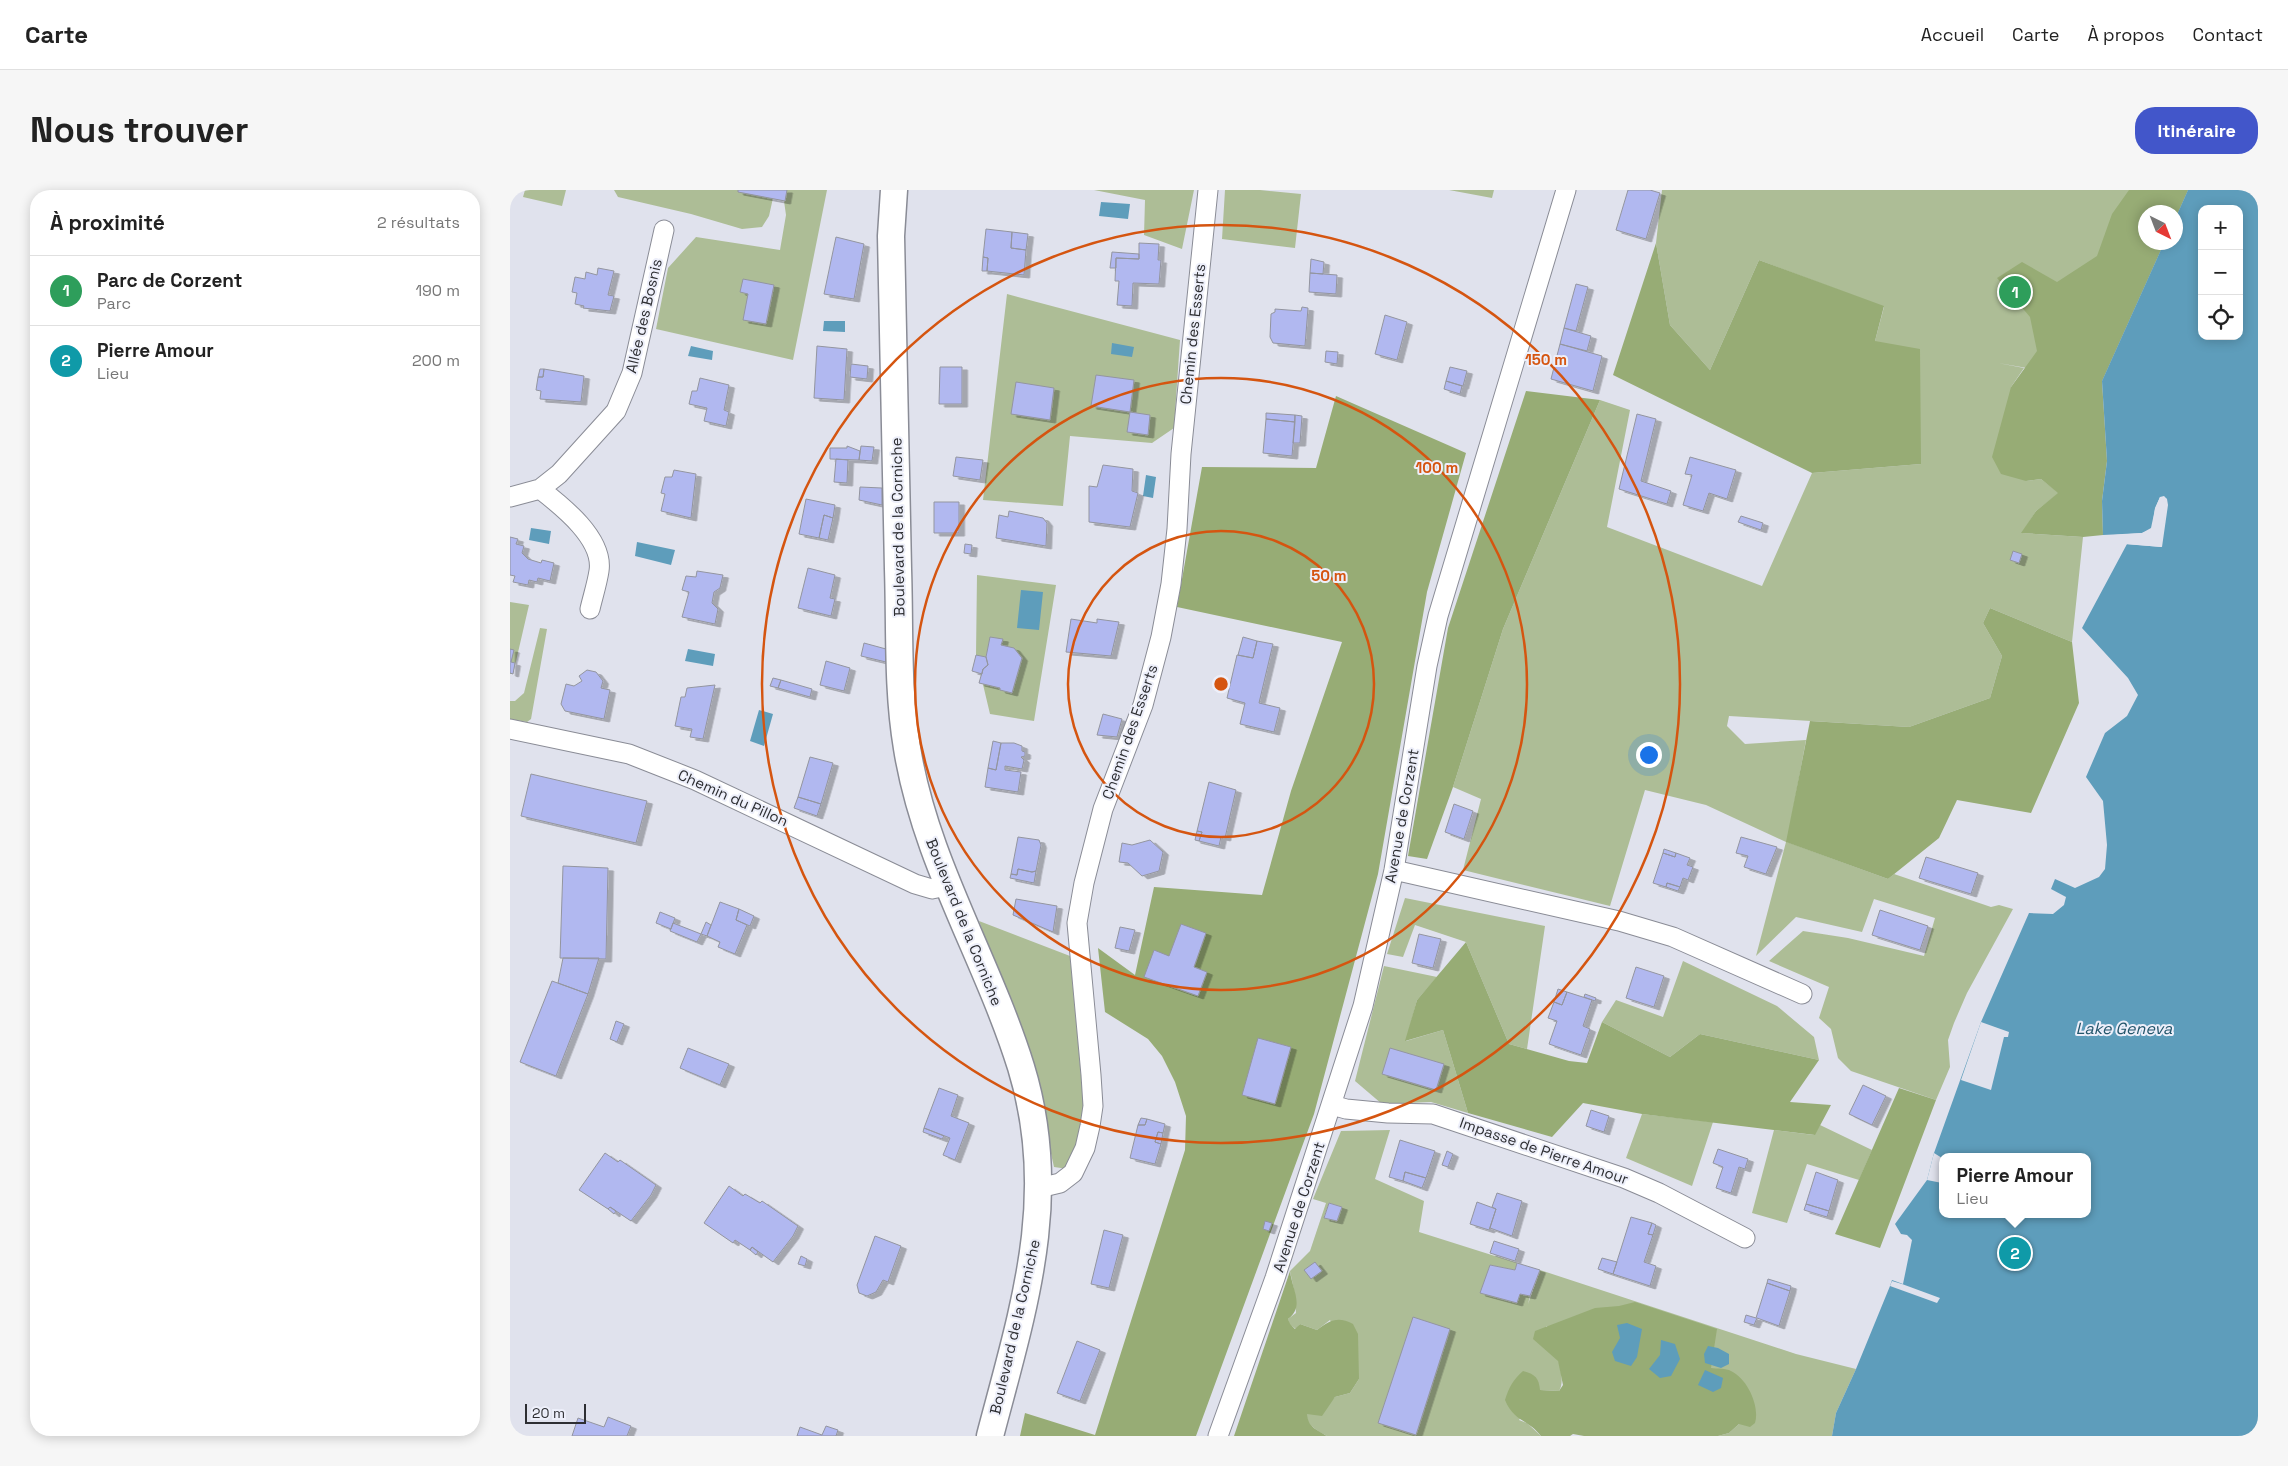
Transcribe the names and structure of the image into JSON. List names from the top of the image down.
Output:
{
  "streets": {
    "street": [
      "Allée des Bosnis",
      "Chemin des Esserts",
      "Boulevard de la Corniche",
      "Chemin du Pillon",
      "Avenue de Corzent",
      "Impasse de Pierre Amour"
    ]
  },
  "crossings": [
    ["Chemin des Esserts", "Boulevard de la Corniche"],
    ["Boulevard de la Corniche", "Chemin du Pillon"],
    ["Avenue de Corzent", "Impasse de Pierre Amour"]
  ],
  "water": ["Lake Geneva"],
  "scale_bar": "20 m",
  "north": "bottom right",
  "page": {
    "header": "Carte",
    "nav": [
      "Accueil",
      "Carte",
      "À propos",
      "Contact"
    ],
    "buttons": "Itinéraire",
    "title": "Nous trouver",
    "heading": ["À proximité", "2 résultats"],
    "map_buttons": ["+", "−"],
    "list": [
      {
        "mark": "1",
        "name": "Parc de Corzent",
        "note": "Parc",
        "value": "190 m"
      },
      {
        "mark": "2",
        "name": "Pierre Amour",
        "note": "Lieu",
        "value": "200 m"
      }
    ],
    "pins": ["1", "2"],
    "popup": ["Pierre Amour", "Lieu"],
    "scale": "20 m"
  },
  "rings": ["150 m", "100 m", "50 m"]
}
